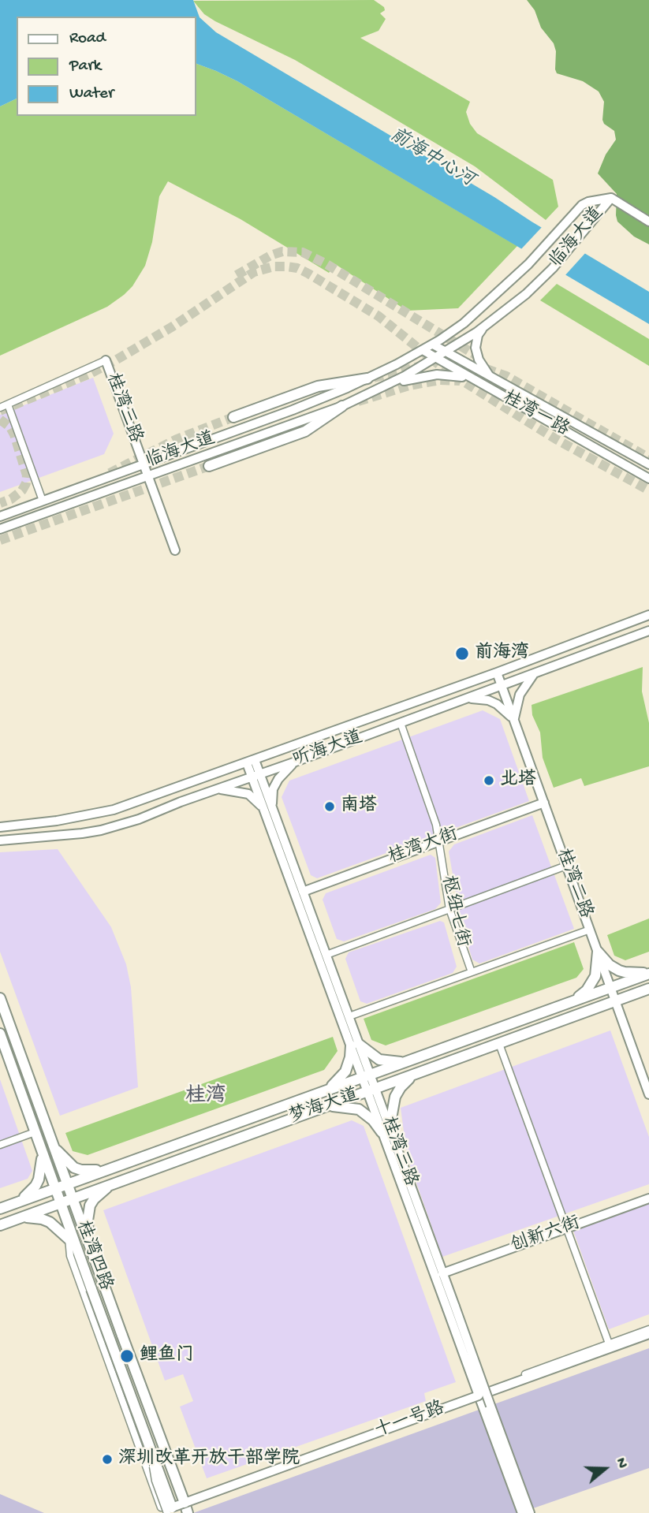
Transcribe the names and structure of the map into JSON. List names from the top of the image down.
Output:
{
  "streets": {
    "main road": [
      "临海大道",
      "桂湾三路",
      "桂湾一路",
      "听海大道",
      "桂湾大街",
      "桂湾二路",
      "梦海大道",
      "创新六街",
      "桂湾四路",
      "十一号路"
    ],
    "street": ["枢纽七街"]
  },
  "crossings": [
    ["临海大道", "桂湾三路"],
    ["临海大道", "桂湾一路"],
    ["桂湾三路", "听海大道"],
    ["桂湾三路", "桂湾大街"],
    ["桂湾三路", "梦海大道"],
    ["桂湾三路", "创新六街"],
    ["桂湾三路", "十一号路"],
    ["听海大道", "桂湾二路"],
    ["听海大道", "枢纽七街"],
    ["桂湾大街", "桂湾二路"],
    ["桂湾大街", "枢纽七街"],
    ["桂湾二路", "梦海大道"],
    ["梦海大道", "桂湾四路"],
    ["桂湾四路", "十一号路"]
  ],
  "districts": ["桂湾"],
  "water": ["前海中心河"],
  "places": [
    "前海湾",
    "北塔",
    "南塔",
    "鲤鱼门",
    "深圳改革开放干部学院"
  ],
  "legend": ["Road", "Park", "Water"],
  "north": "right"
}
